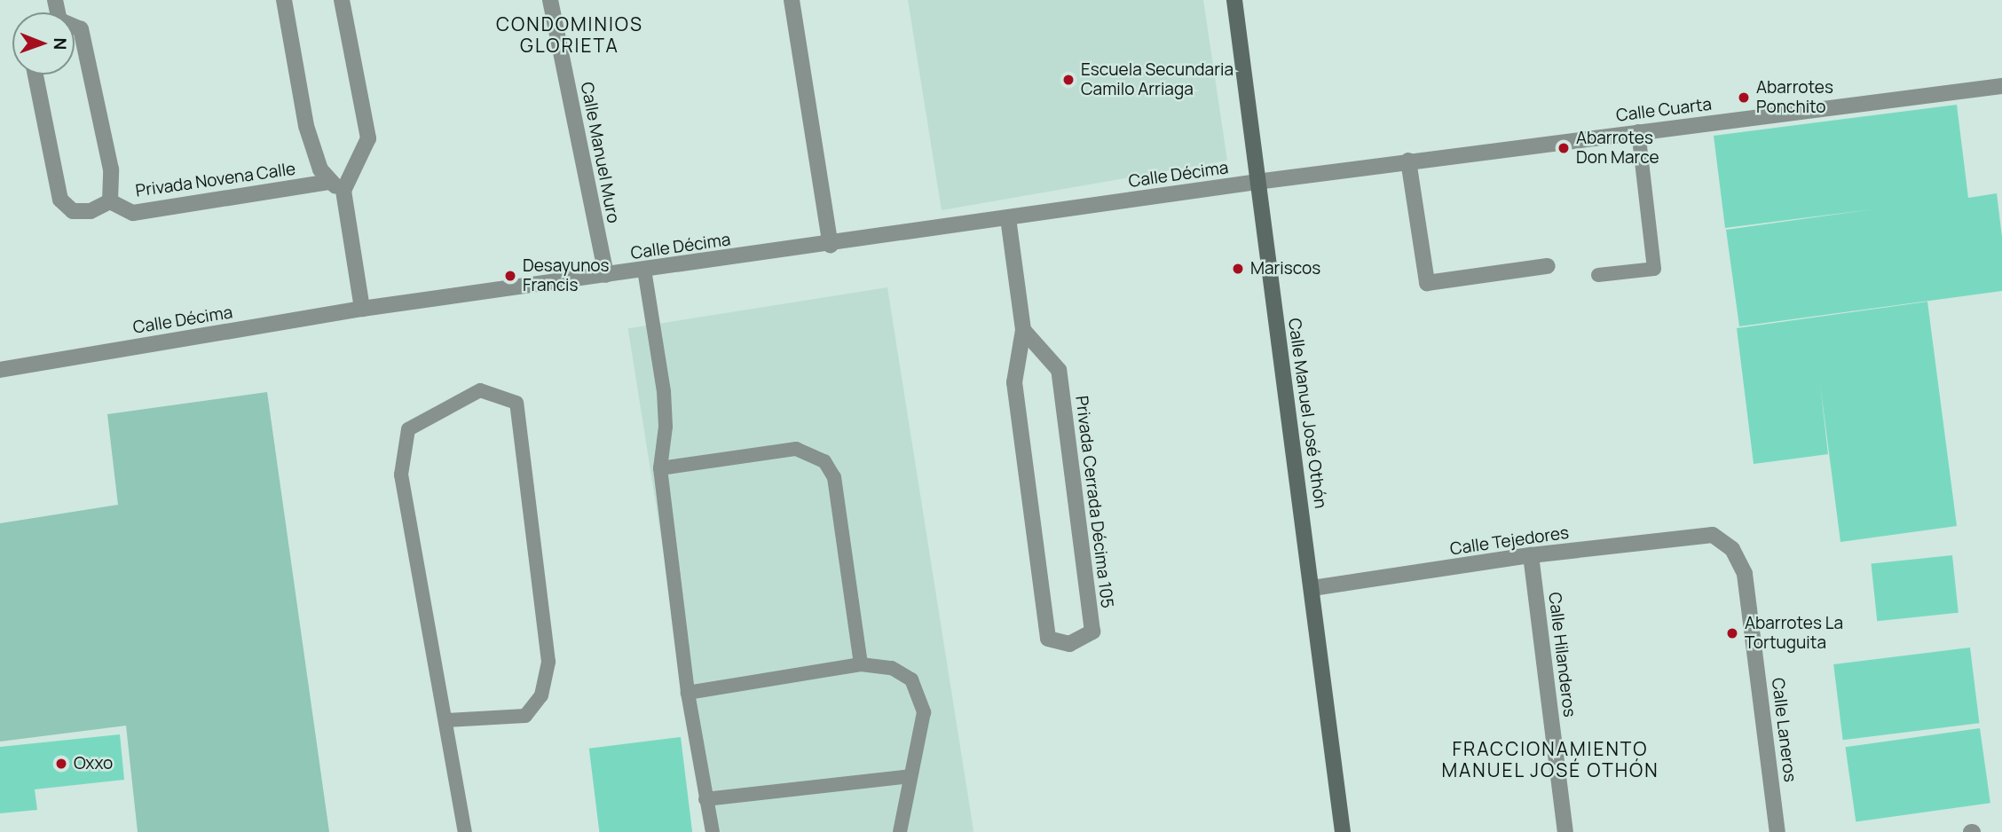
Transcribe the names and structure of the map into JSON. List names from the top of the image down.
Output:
{
  "streets": {
    "street": [
      "Calle Cuarta",
      "Calle Manuel Muro",
      "Calle Décima",
      "Privada Novena Calle",
      "Calle Manuel José Othón",
      "Privada Cerrada Décima 105",
      "Calle Tejedores",
      "Calle Hilanderos",
      "Calle Laneros"
    ]
  },
  "crossings": [
    ["Calle Cuarta", "Calle Décima"],
    ["Calle Cuarta", "Calle Manuel José Othón"],
    ["Calle Manuel Muro", "Calle Décima"],
    ["Calle Décima", "Calle Manuel José Othón"],
    ["Calle Décima", "Privada Cerrada Décima 105"],
    ["Calle Manuel José Othón", "Calle Tejedores"],
    ["Calle Tejedores", "Calle Hilanderos"],
    ["Calle Tejedores", "Calle Laneros"]
  ],
  "districts": ["CONDOMINIOS GLORIETA", "FRACCIONAMIENTO MANUEL JOSÉ OTHÓN"],
  "places": [
    "Escuela Secundaria Camilo Arriaga",
    "Abarrotes Ponchito",
    "Abarrotes Don Marce",
    "Mariscos",
    "Desayunos Francis",
    "Abarrotes La Tortuguita",
    "Oxxo"
  ],
  "north": "right"
}
